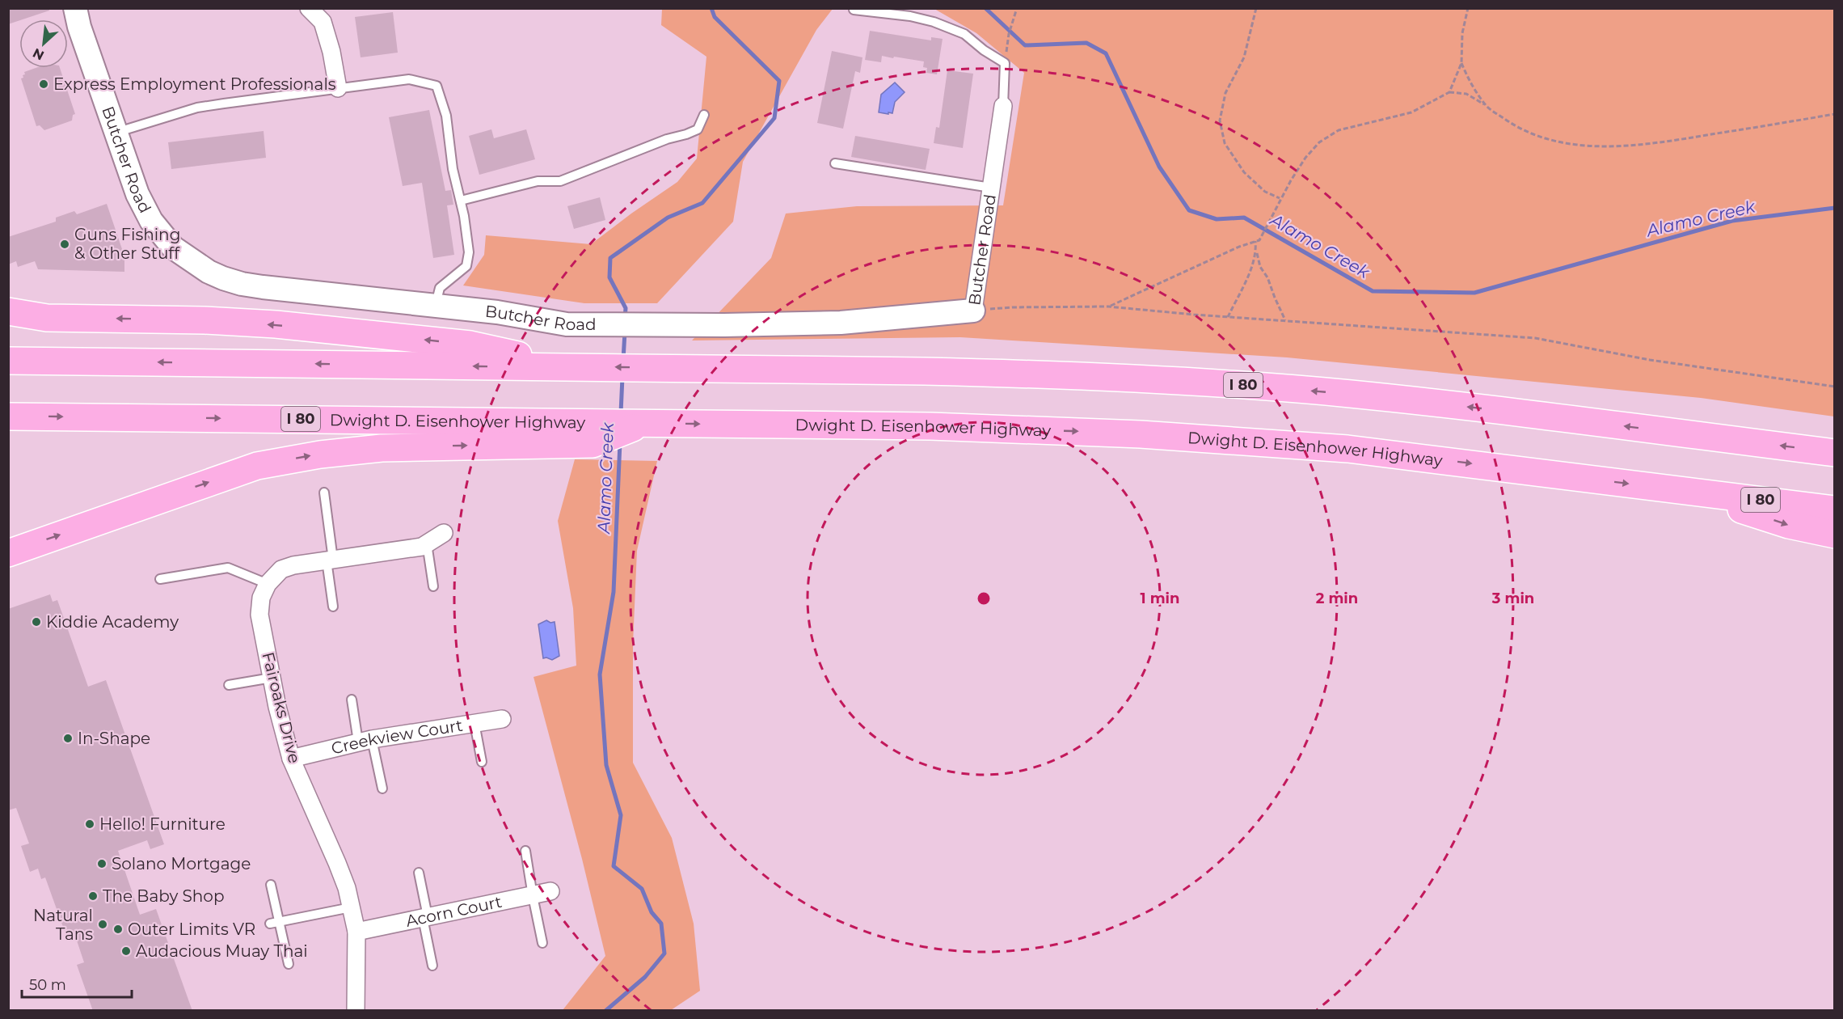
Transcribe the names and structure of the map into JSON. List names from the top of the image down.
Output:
{
  "streets": {
    "highway": ["I 80", "Dwight D. Eisenhower Highway"],
    "street": [
      "Butcher Road",
      "Fairoaks Drive",
      "Creekview Court",
      "Acorn Court"
    ]
  },
  "crossings": [
    ["Fairoaks Drive", "Creekview Court"],
    ["Fairoaks Drive", "Acorn Court"]
  ],
  "water": ["Alamo Creek"],
  "places": [
    "Express Employment Professionals",
    "Guns Fishing & Other Stuff",
    "Kiddie Academy",
    "In-Shape",
    "Hello! Furniture",
    "Solano Mortgage",
    "The Baby Shop",
    "Natural Tans",
    "Outer Limits VR",
    "Audacious Muay Thai"
  ],
  "scale_bar": "50 m",
  "north": "bottom left",
  "rings": ["1 min", "2 min", "3 min"]
}
